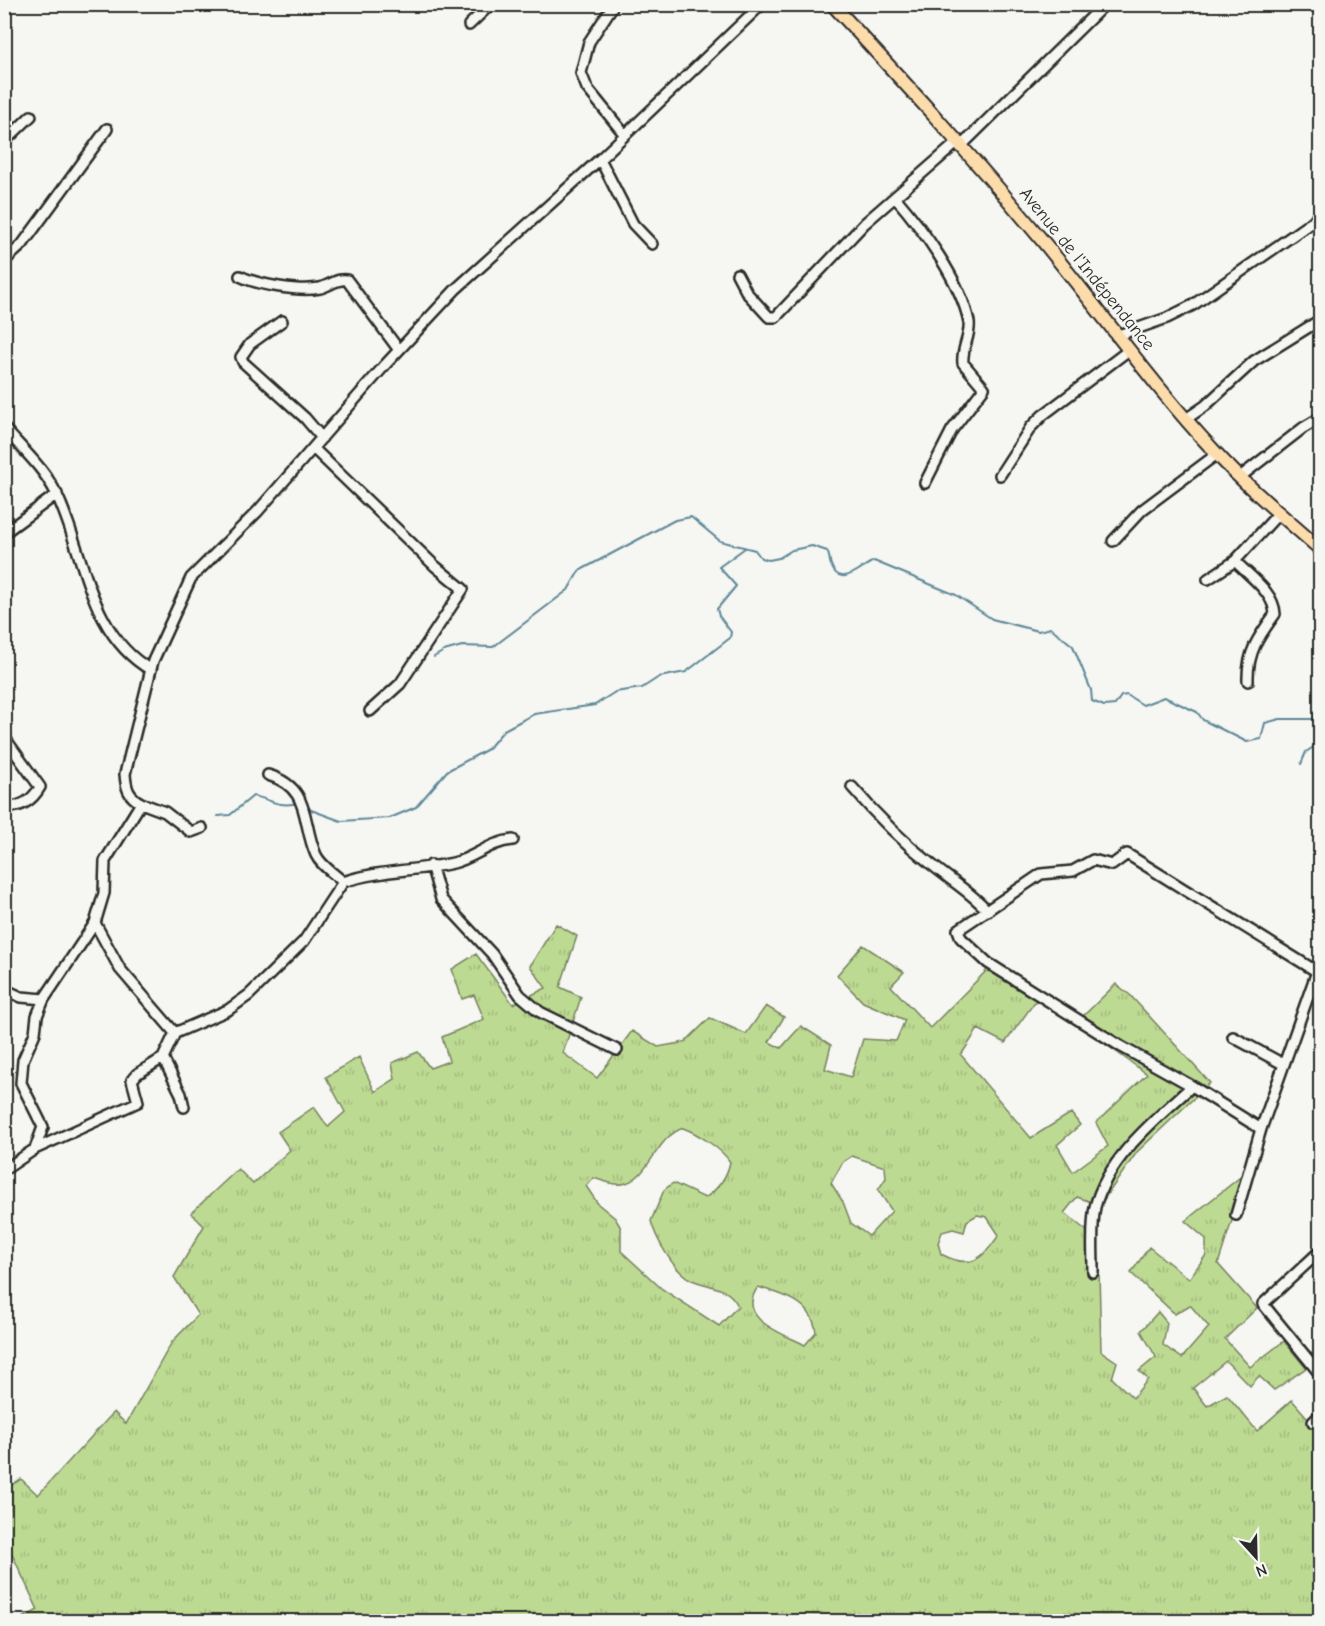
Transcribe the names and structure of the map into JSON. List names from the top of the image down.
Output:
{
  "streets": {
    "main road": ["Avenue de l'Indépendance"]
  },
  "north": "bottom"
}
